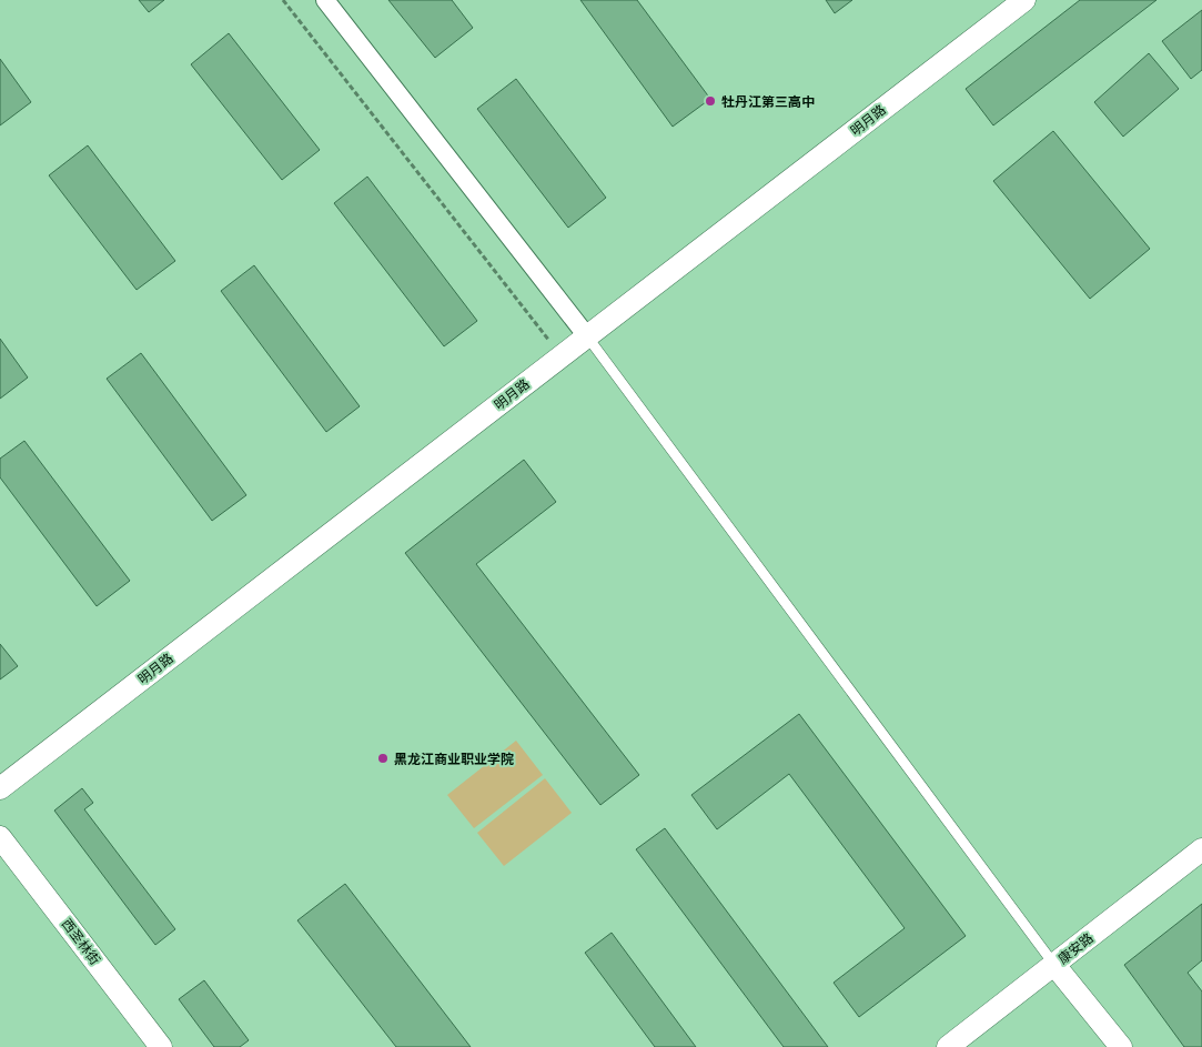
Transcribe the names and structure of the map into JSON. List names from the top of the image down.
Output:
{
  "streets": {
    "street": ["明月路", "西圣林街", "康安路"]
  },
  "places": ["牡丹江第三高中", "黑龙江商业职业学院"]
}
